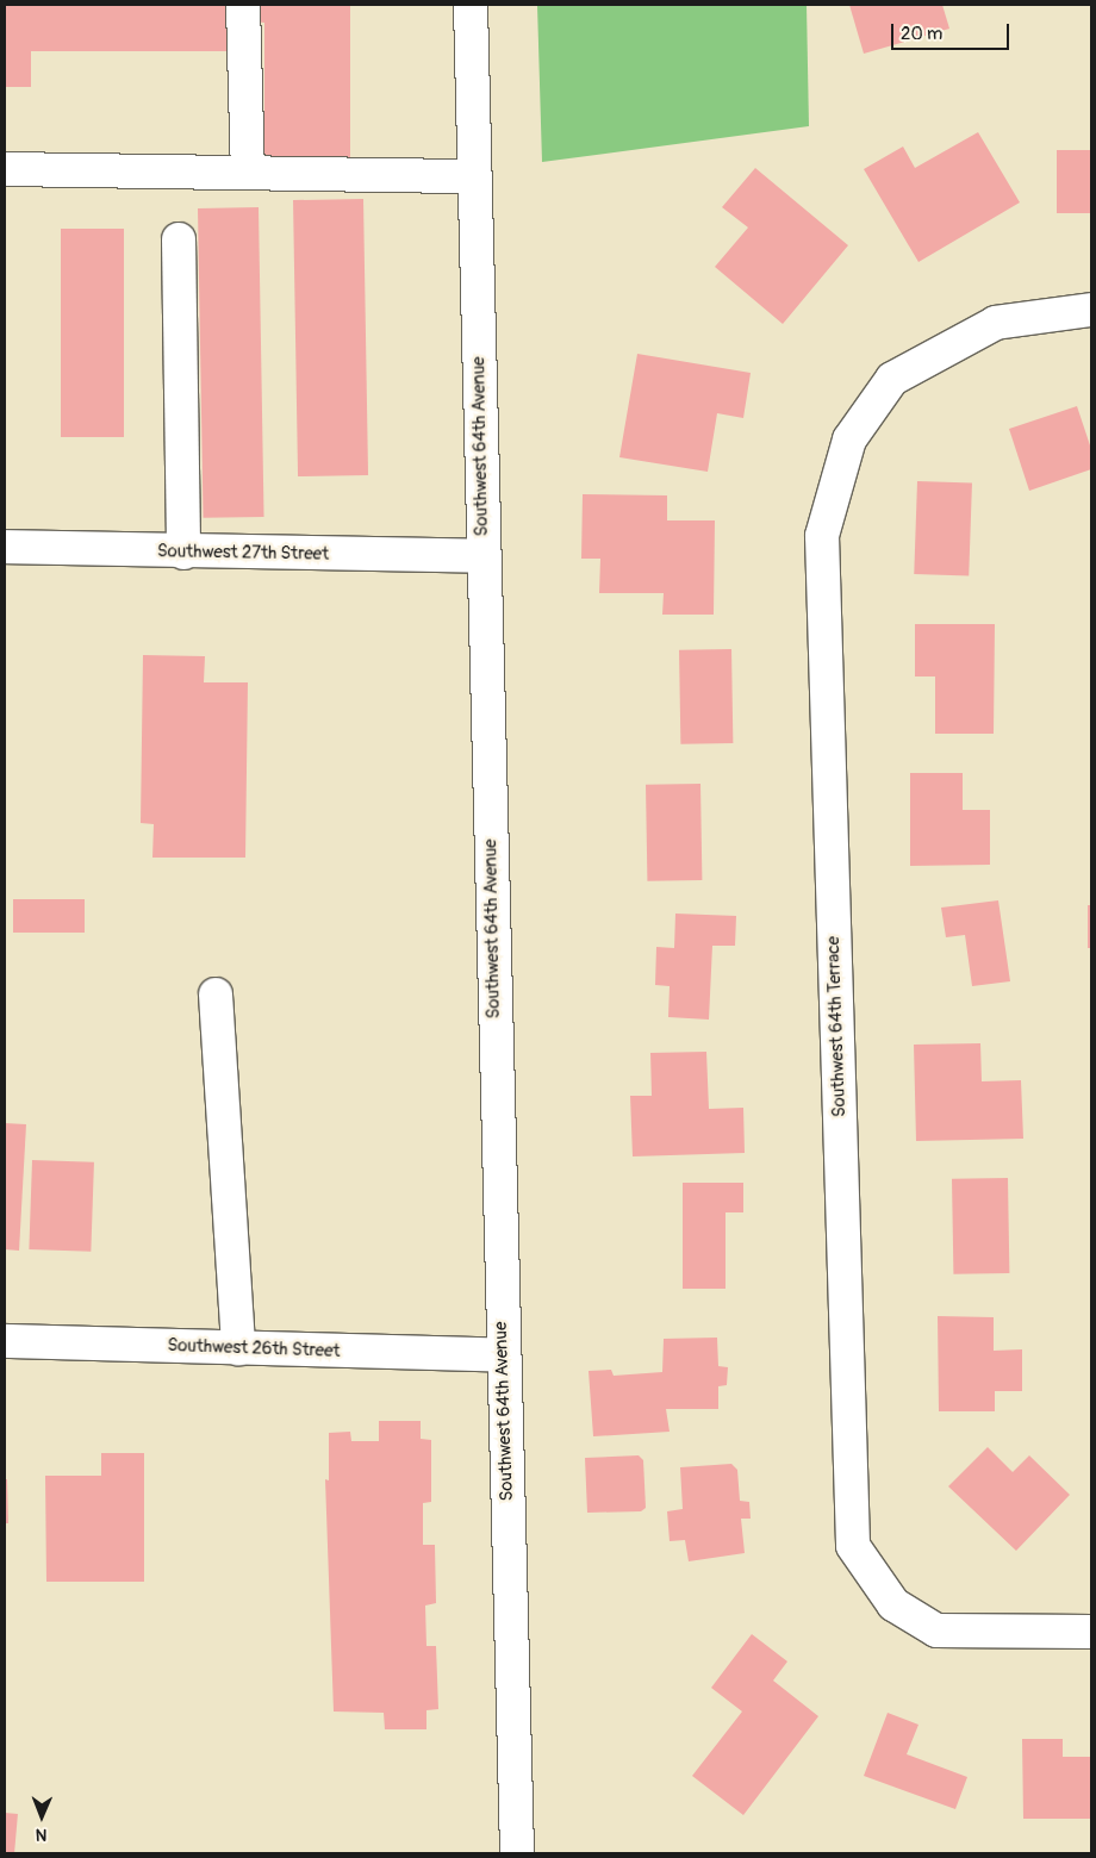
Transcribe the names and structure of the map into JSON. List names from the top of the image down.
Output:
{
  "streets": {
    "street": [
      "Southwest 64th Avenue",
      "Southwest 27th Street",
      "Southwest 64th Terrace",
      "Southwest 26th Street"
    ]
  },
  "crossings": [
    ["Southwest 64th Avenue", "Southwest 27th Street"],
    ["Southwest 64th Avenue", "Southwest 26th Street"]
  ],
  "scale_bar": "20 m",
  "north": "bottom"
}
